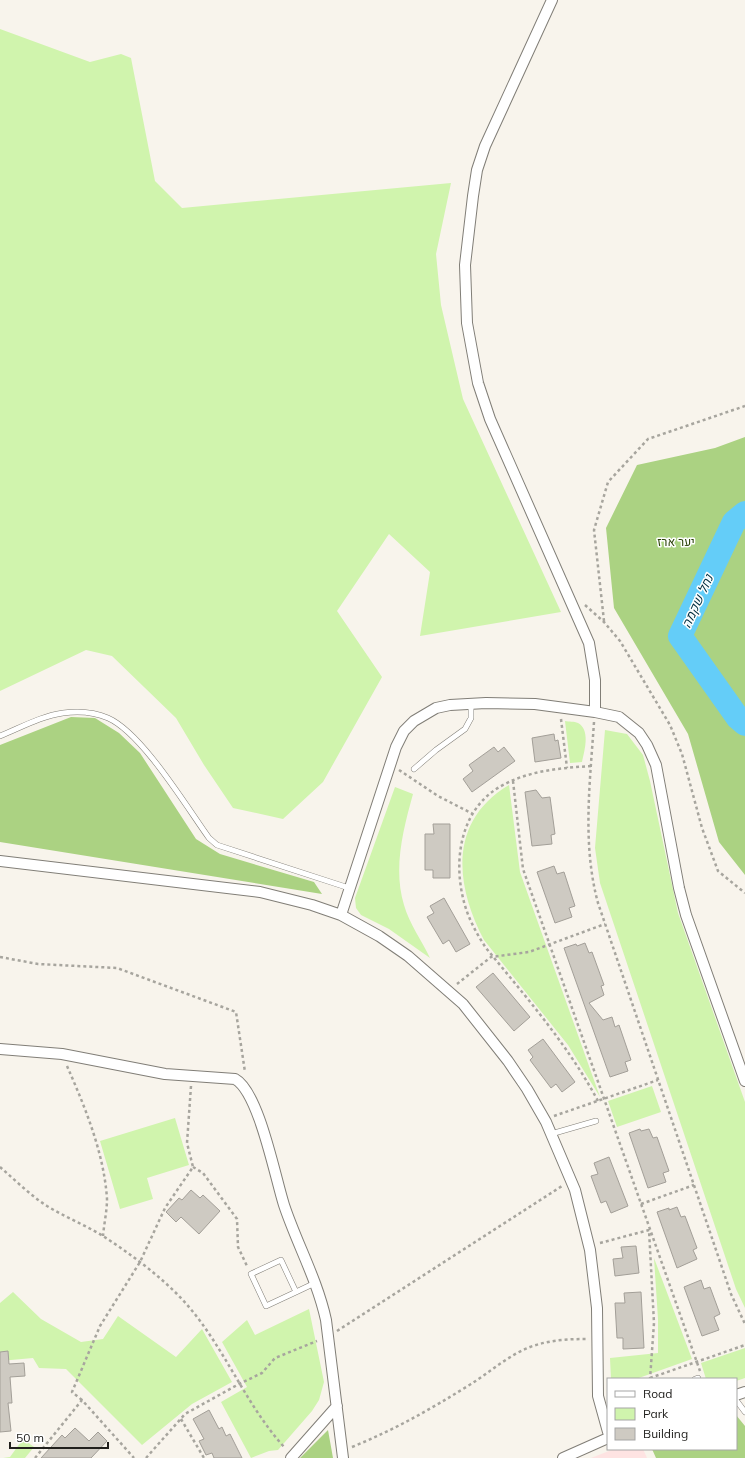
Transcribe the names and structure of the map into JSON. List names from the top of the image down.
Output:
{
  "water": ["נחל שקמה"],
  "parks": ["יער ארז"],
  "legend": ["Road", "Park", "Building"],
  "scale_bar": "50 m"
}
